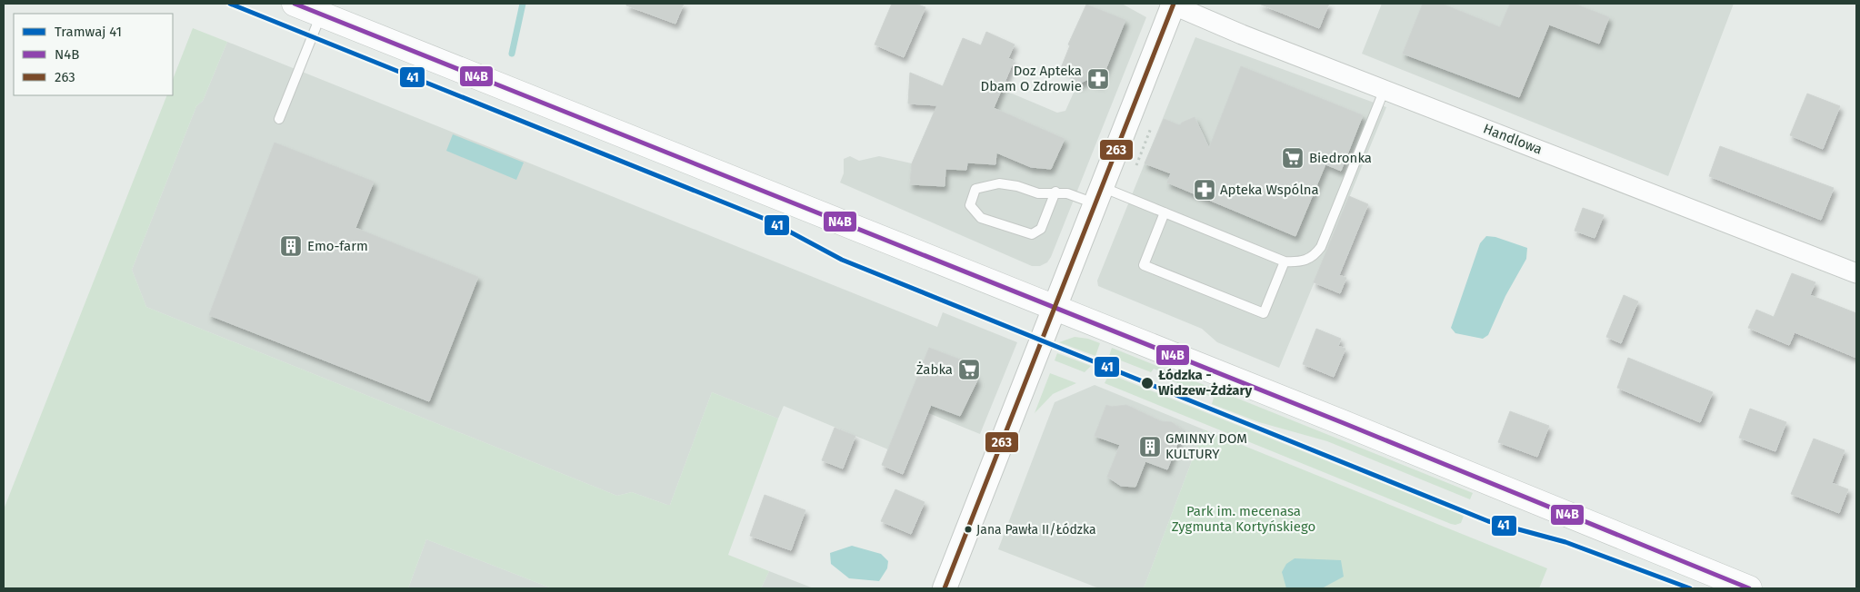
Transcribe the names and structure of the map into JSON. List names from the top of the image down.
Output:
{
  "streets": {
    "street": ["Handlowa"]
  },
  "parks": ["Park im. mecenasa Zygmunta Kortyńskiego"],
  "places": {
    "pharmacy": ["Doz Apteka Dbam O Zdrowie", "Apteka Wspólna"],
    "supermarket": ["Biedronka", "Żabka"],
    "building": ["Emo-farm", "GMINNY DOM KULTURY"],
    "other": ["Łódzka - Widzew-Żdżary", "Jana Pawła II/Łódzka"]
  },
  "lines": ["tram line 41", "transit line N4B", "transit line 263"],
  "legend": ["Tramwaj 41", "N4B", "263"]
}
